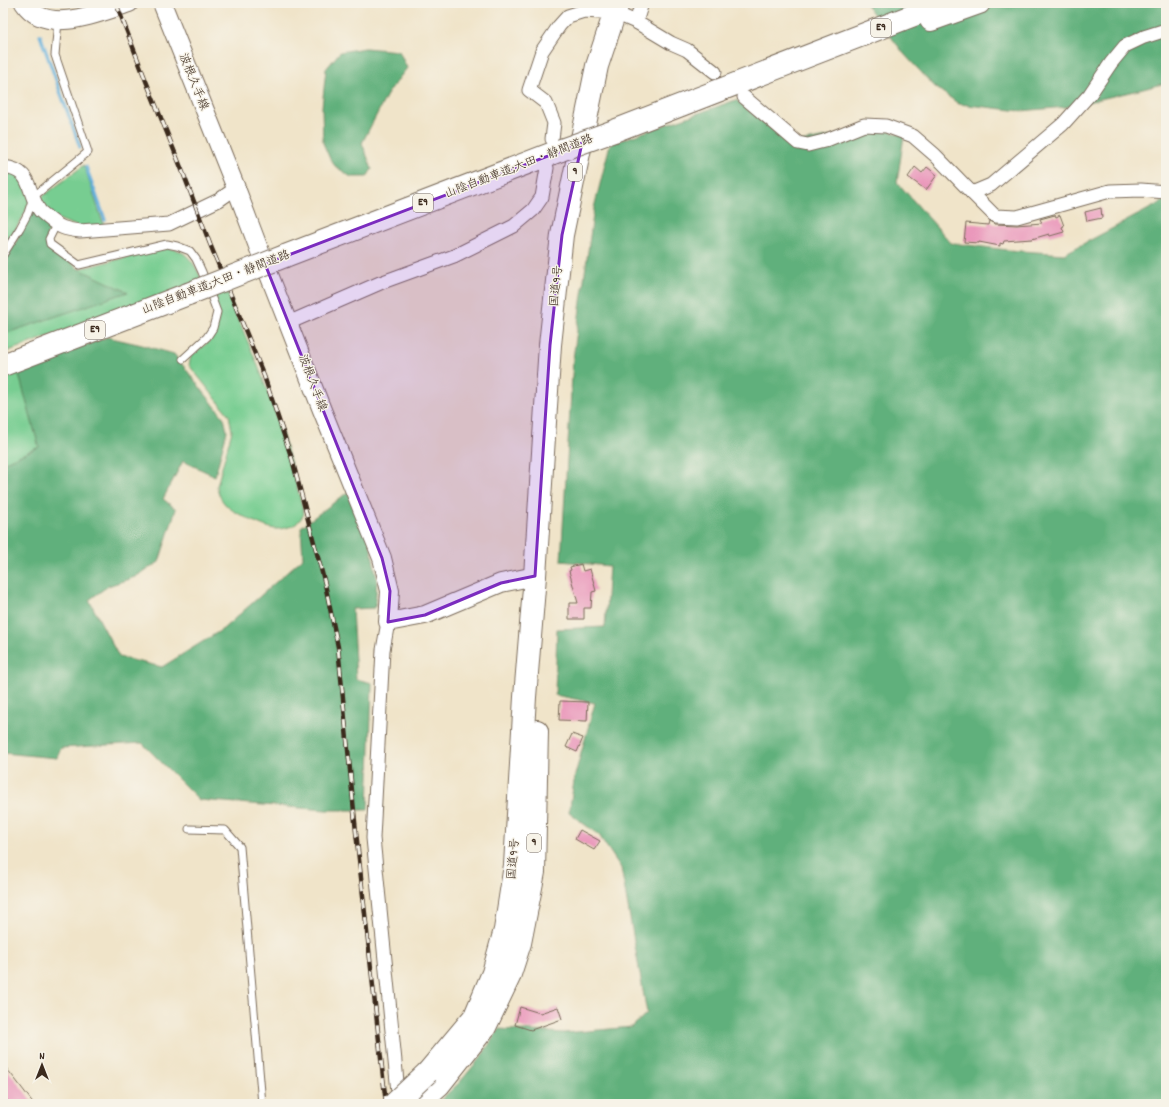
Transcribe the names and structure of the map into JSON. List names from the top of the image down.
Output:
{
  "streets": {
    "highway": [
      "E9",
      "山陰自動車道;大田・静間道路",
      "9",
      "国道9号"
    ],
    "main road": ["波根久手線"]
  },
  "north": "top"
}
